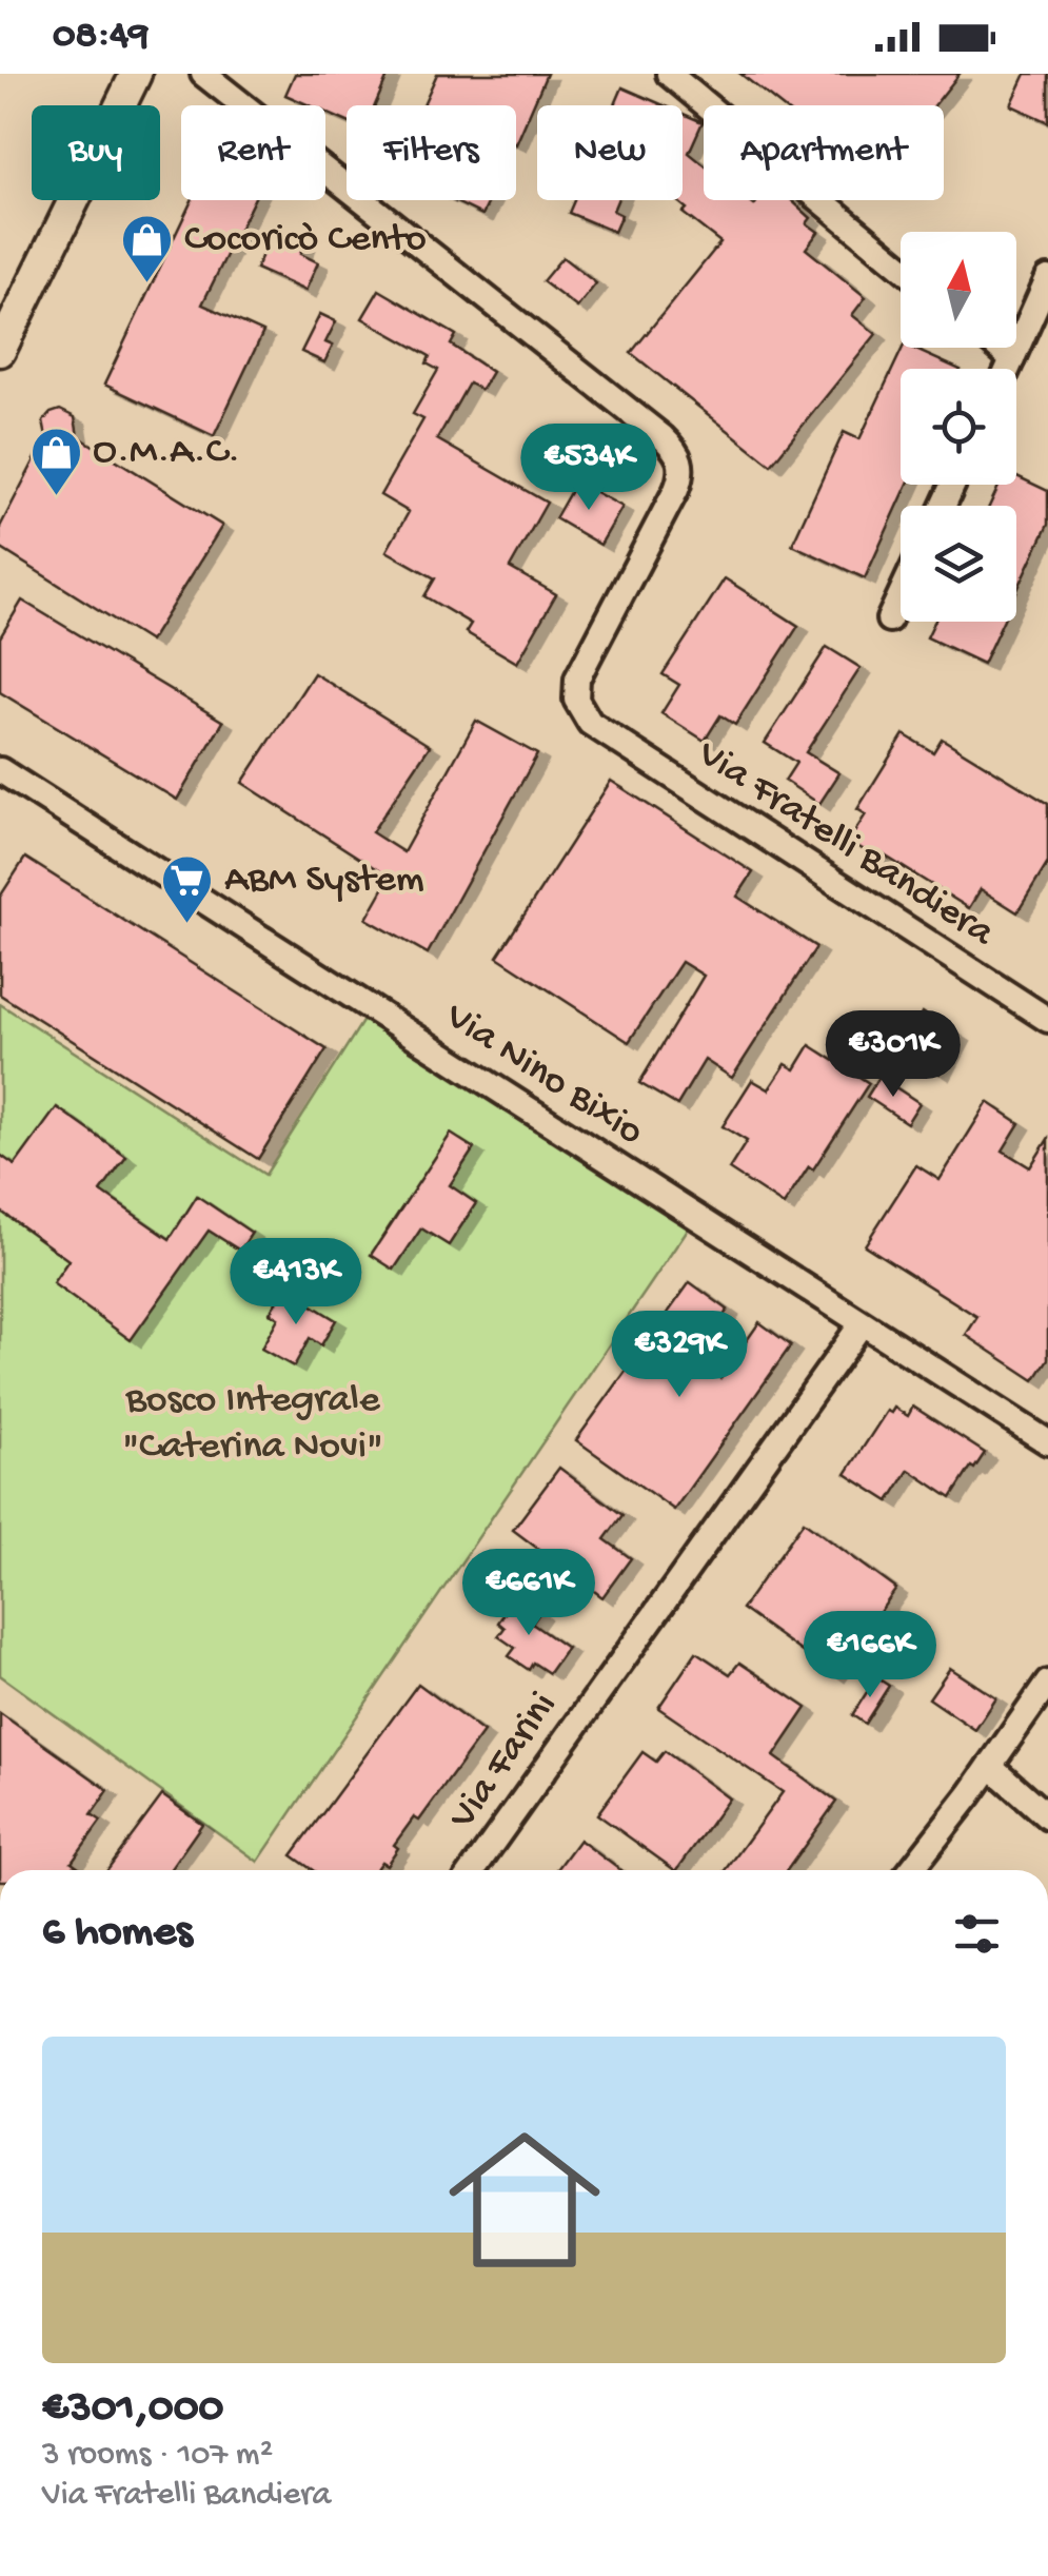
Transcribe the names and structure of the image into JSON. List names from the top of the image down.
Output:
{
  "streets": {
    "street": ["Via Fratelli Bandiera", "Via Nino Bixio", "Via Farini"]
  },
  "crossings": [
    ["Via Nino Bixio", "Via Farini"]
  ],
  "parks": ["Bosco Integrale \"Caterina Novi\""],
  "places": {
    "shop": ["Cocoricò Cento", "O.M.A.C."],
    "supermarket": ["ABM System"]
  },
  "north": "top",
  "page": {
    "status": "08:49",
    "chip": [
      "Buy",
      "Rent",
      "Filters",
      "New",
      "Apartment"
    ],
    "price": [
      "€534K",
      "€301K",
      "€413K",
      "€329K",
      "€661K",
      "€166K"
    ],
    "heading": "6 homes",
    "list": [
      {
        "name": "€301,000",
        "note": "3 rooms · 107 m² · Via Fratelli Bandiera"
      }
    ]
  }
}
